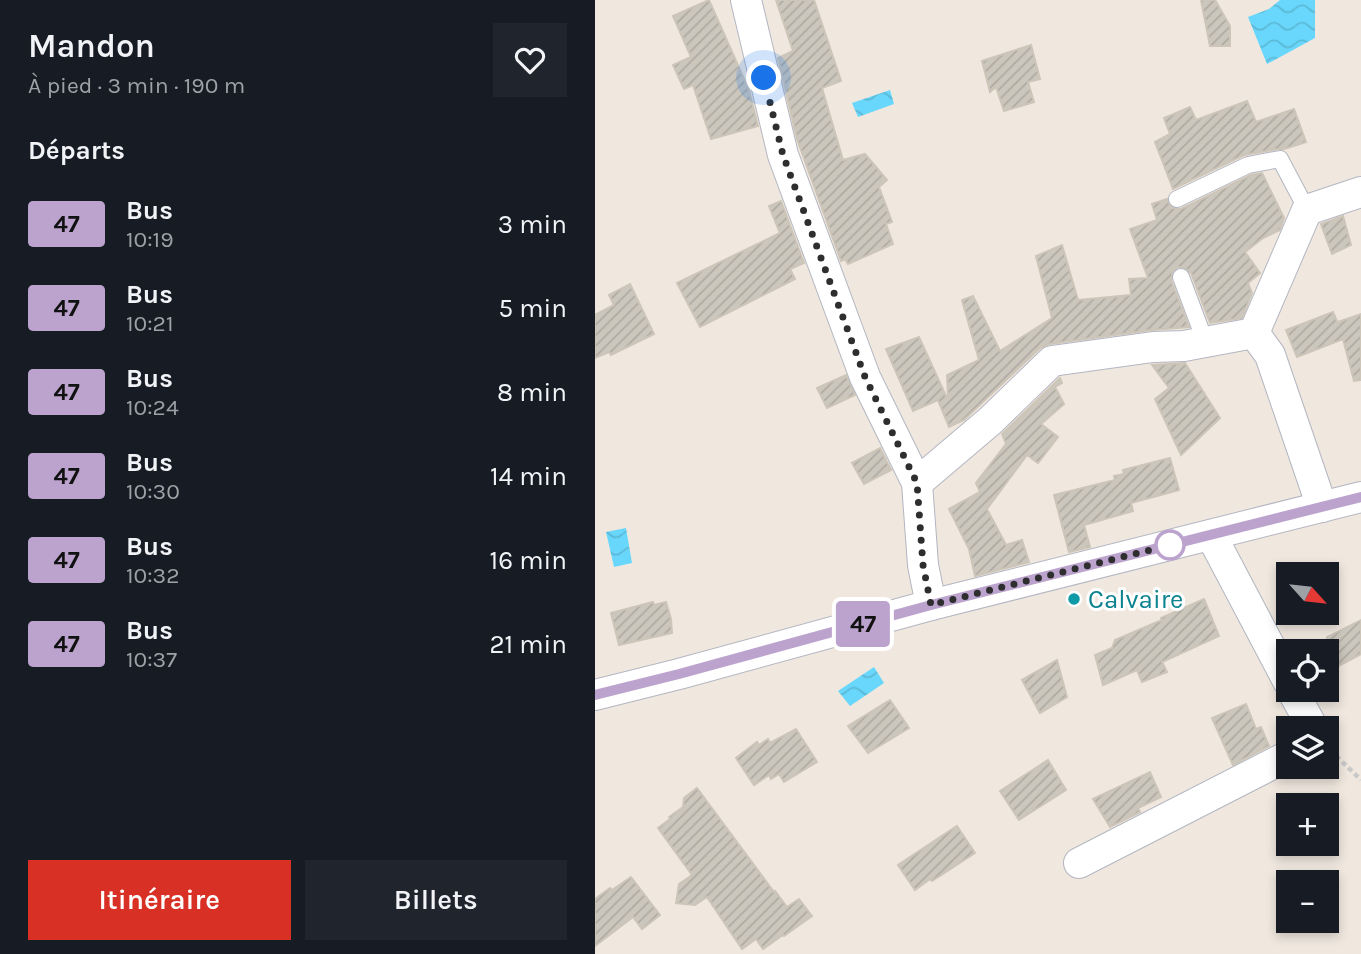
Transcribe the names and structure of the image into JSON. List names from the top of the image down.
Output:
{
  "places": ["Calvaire"],
  "lines": ["bus line 47"],
  "north": "bottom right",
  "page": {
    "heading": [
      ["Mandon", "À pied · 3 min · 190 m"],
      "Départs"
    ],
    "on_map": "47",
    "list": [
      {
        "mark": "47",
        "name": "Bus",
        "note": "10:19",
        "value": "3 min"
      },
      {
        "mark": "47",
        "name": "Bus",
        "note": "10:21",
        "value": "5 min"
      },
      {
        "mark": "47",
        "name": "Bus",
        "note": "10:24",
        "value": "8 min"
      },
      {
        "mark": "47",
        "name": "Bus",
        "note": "10:30",
        "value": "14 min"
      },
      {
        "mark": "47",
        "name": "Bus",
        "note": "10:32",
        "value": "16 min"
      },
      {
        "mark": "47",
        "name": "Bus",
        "note": "10:37",
        "value": "21 min"
      }
    ],
    "map_buttons": ["+", "−"],
    "buttons": ["Itinéraire", "Billets"]
  }
}
